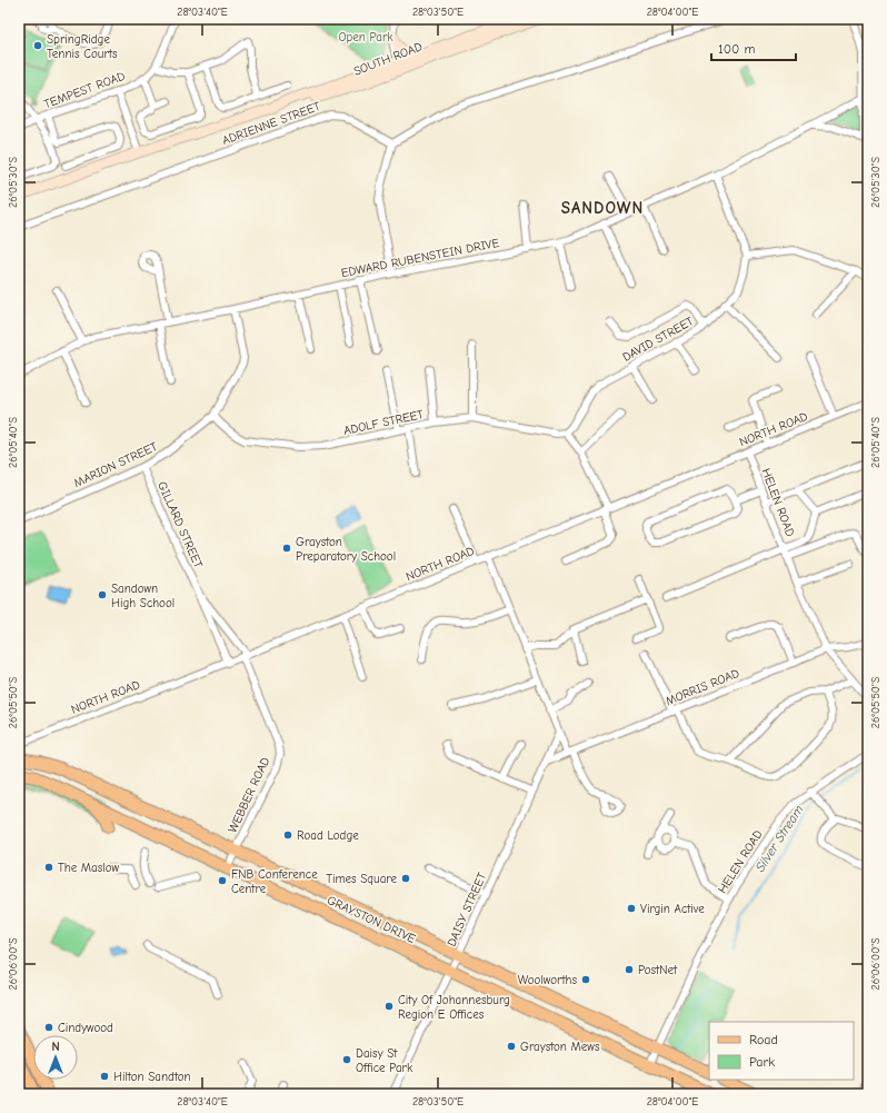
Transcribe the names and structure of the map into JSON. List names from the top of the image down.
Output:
{
  "streets": {
    "main road": ["GRAYSTON DRIVE"],
    "street": [
      "SOUTH ROAD",
      "TEMPEST ROAD",
      "ADRIENNE STREET",
      "EDWARD RUBENSTEIN DRIVE",
      "DAVID STREET",
      "ADOLF STREET",
      "NORTH ROAD",
      "MARION STREET",
      "HELEN ROAD",
      "GILLARD STREET",
      "MORRIS ROAD",
      "WEBBER ROAD",
      "DAISY STREET"
    ]
  },
  "crossings": [
    ["DAVID STREET", "ADOLF STREET"],
    ["ADOLF STREET", "MARION STREET"],
    ["NORTH ROAD", "HELEN ROAD"],
    ["NORTH ROAD", "GILLARD STREET"],
    ["NORTH ROAD", "WEBBER ROAD"],
    ["MARION STREET", "GILLARD STREET"],
    ["HELEN ROAD", "MORRIS ROAD"],
    ["HELEN ROAD", "GRAYSTON DRIVE"],
    ["GILLARD STREET", "WEBBER ROAD"],
    ["MORRIS ROAD", "DAISY STREET"],
    ["WEBBER ROAD", "GRAYSTON DRIVE"],
    ["DAISY STREET", "GRAYSTON DRIVE"]
  ],
  "districts": ["SANDOWN"],
  "water": ["Silver Stream"],
  "parks": ["Open Park"],
  "places": [
    "SpringRidge Tennis Courts",
    "Grayston Preparatory School",
    "Sandown High School",
    "Road Lodge",
    "The Maslow",
    "Times Square",
    "FNB Conference Centre",
    "Virgin Active",
    "PostNet",
    "Woolworths",
    "City Of Johannesburg Region E Offices",
    "Cindywood",
    "Grayston Mews",
    "Daisy St Office Park",
    "Hilton Sandton"
  ],
  "legend": ["Road", "Park"],
  "scale_bar": "100 m",
  "north": "top",
  "coordinates": [
    "28°03'40\"E",
    "28°03'50\"E",
    "28°04'00\"E",
    "26°05'30\"S",
    "26°05'40\"S",
    "26°05'50\"S",
    "26°06'00\"S"
  ]
}
